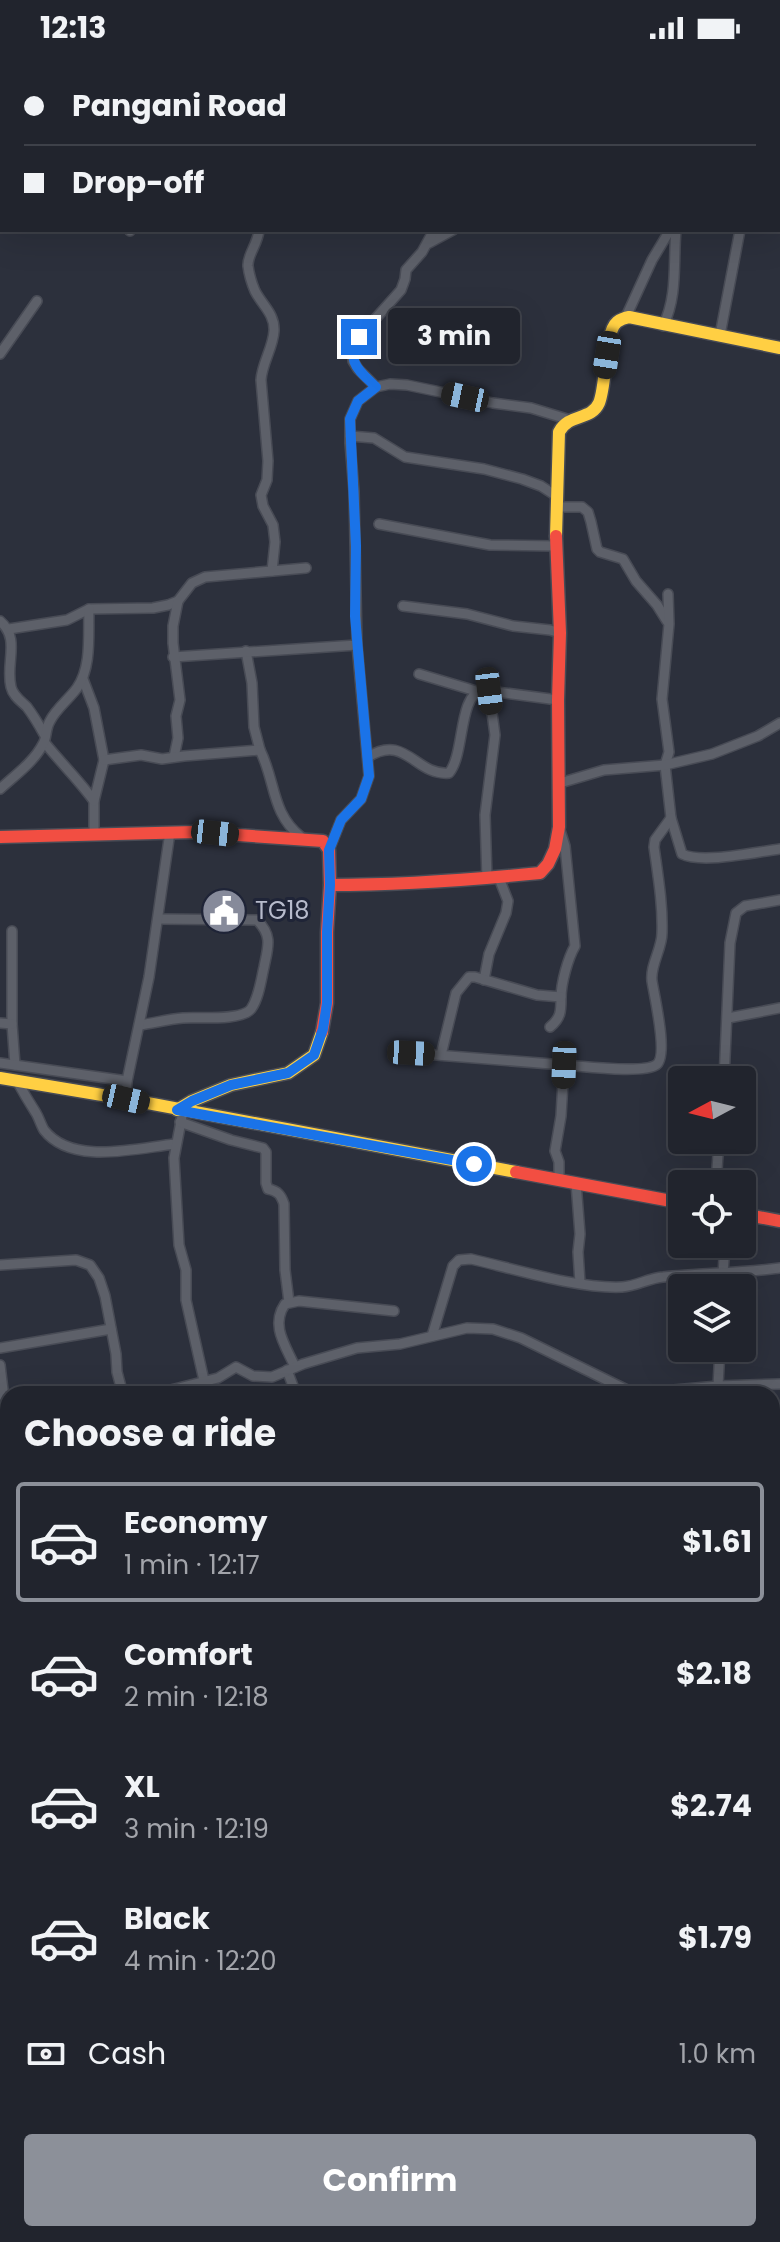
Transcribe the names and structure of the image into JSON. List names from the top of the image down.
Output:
{
  "places": {
    "public building": ["TG18"]
  },
  "north": "left",
  "page": {
    "status": "12:13",
    "banner": ["Pangani Road", "Drop-off"],
    "bubble": "3 min",
    "heading": "Choose a ride",
    "list": [
      {
        "name": "Economy",
        "note": "1 min · 12:17",
        "value": "$1.61"
      },
      {
        "name": "Comfort",
        "note": "2 min · 12:18",
        "value": "$2.18"
      },
      {
        "name": "XL",
        "note": "3 min · 12:19",
        "value": "$2.74"
      },
      {
        "name": "Black",
        "note": "4 min · 12:20",
        "value": "$1.79"
      }
    ],
    "pay": ["Cash", "1.0 km"],
    "buttons": "Confirm"
  }
}
